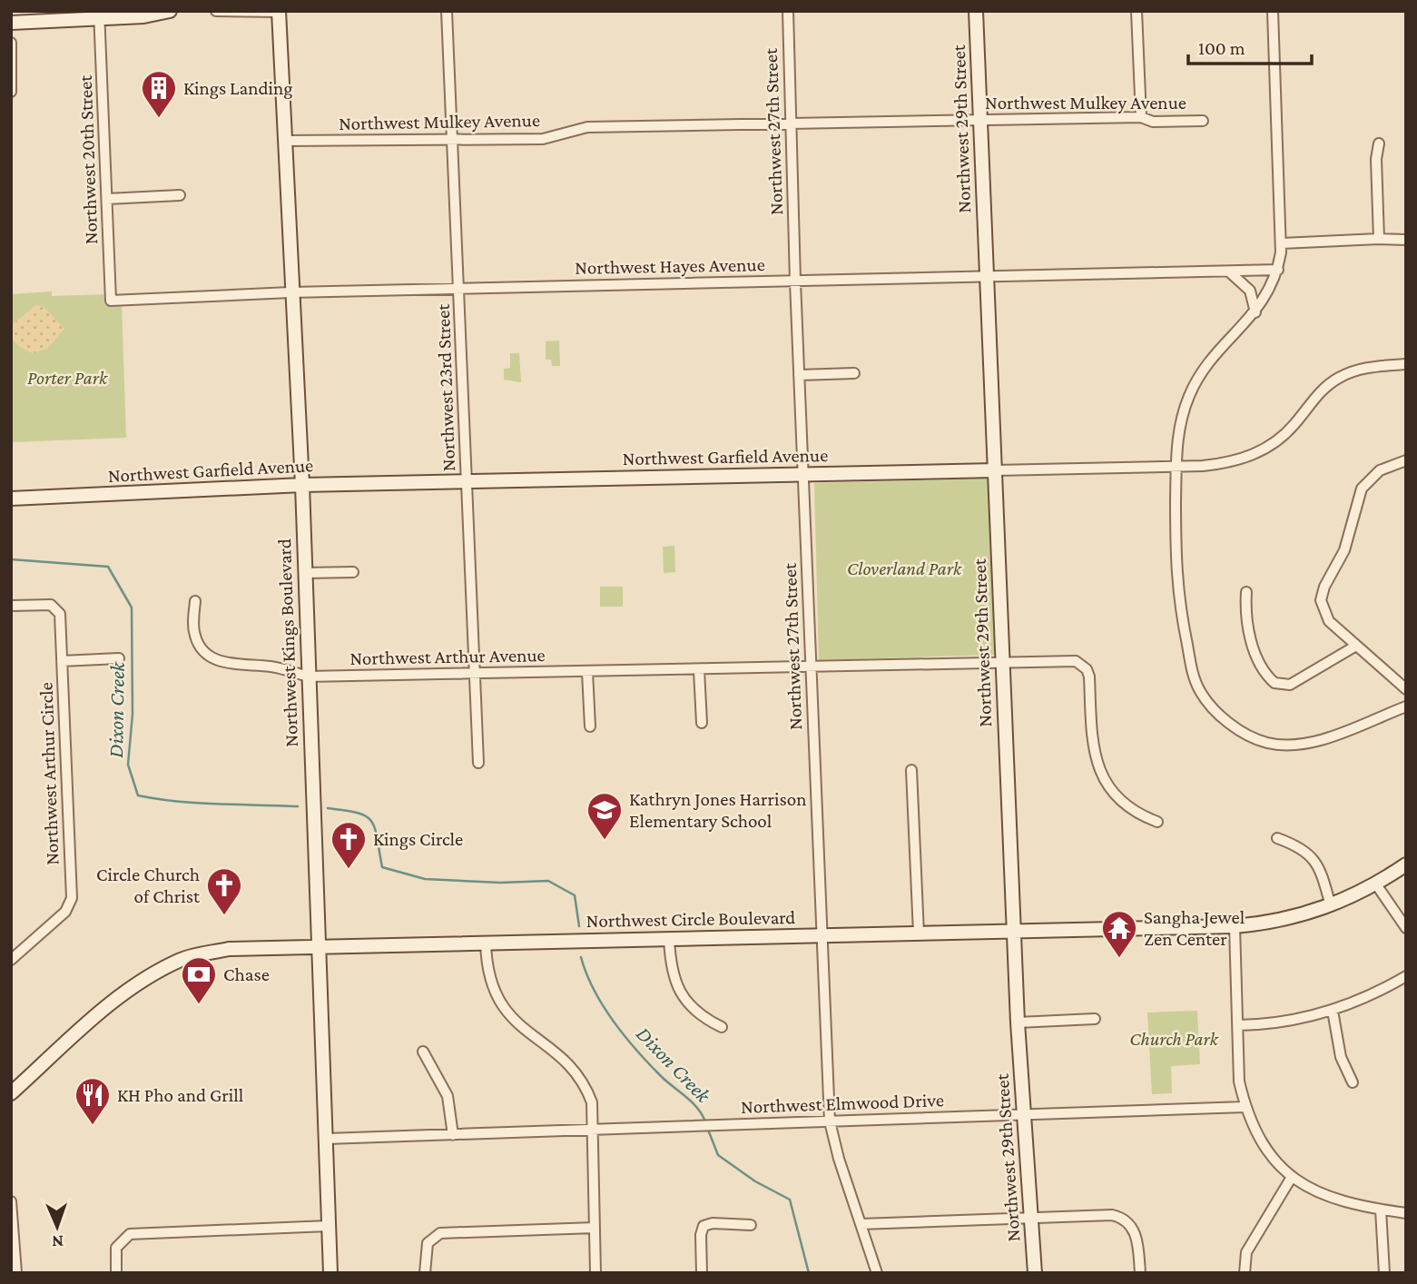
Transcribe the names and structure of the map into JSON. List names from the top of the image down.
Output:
{
  "streets": {
    "main road": [
      "Northwest 29th Street",
      "Northwest Garfield Avenue",
      "Northwest Kings Boulevard",
      "Northwest Circle Boulevard"
    ],
    "street": [
      "Northwest Mulkey Avenue",
      "Northwest 27th Street",
      "Northwest 20th Street",
      "Northwest Hayes Avenue",
      "Northwest 23rd Street",
      "Northwest Arthur Avenue",
      "Northwest Arthur Circle",
      "Northwest Elmwood Drive"
    ]
  },
  "crossings": [
    ["Northwest Mulkey Avenue", "Northwest 29th Street"],
    ["Northwest Mulkey Avenue", "Northwest 27th Street"],
    ["Northwest Mulkey Avenue", "Northwest 23rd Street"],
    ["Northwest Mulkey Avenue", "Northwest Kings Boulevard"],
    ["Northwest 29th Street", "Northwest Hayes Avenue"],
    ["Northwest 29th Street", "Northwest Garfield Avenue"],
    ["Northwest 29th Street", "Northwest Arthur Avenue"],
    ["Northwest 29th Street", "Northwest Circle Boulevard"],
    ["Northwest 29th Street", "Northwest Elmwood Drive"],
    ["Northwest 27th Street", "Northwest Hayes Avenue"],
    ["Northwest 27th Street", "Northwest Garfield Avenue"],
    ["Northwest 27th Street", "Northwest Arthur Avenue"],
    ["Northwest 27th Street", "Northwest Circle Boulevard"],
    ["Northwest 27th Street", "Northwest Elmwood Drive"],
    ["Northwest 20th Street", "Northwest Hayes Avenue"],
    ["Northwest Hayes Avenue", "Northwest 23rd Street"],
    ["Northwest Hayes Avenue", "Northwest Kings Boulevard"],
    ["Northwest 23rd Street", "Northwest Garfield Avenue"],
    ["Northwest 23rd Street", "Northwest Arthur Avenue"],
    ["Northwest Garfield Avenue", "Northwest Kings Boulevard"],
    ["Northwest Kings Boulevard", "Northwest Arthur Avenue"],
    ["Northwest Kings Boulevard", "Northwest Circle Boulevard"],
    ["Northwest Kings Boulevard", "Northwest Elmwood Drive"]
  ],
  "water": ["Dixon Creek"],
  "parks": ["Porter Park", "Cloverland Park", "Church Park"],
  "places": {
    "building": ["Kings Landing"],
    "school or university": ["Kathryn Jones Harrison Elementary School"],
    "church": ["Kings Circle", "Circle Church of Christ"],
    "temple": ["Sangha Jewel Zen Center"],
    "bank": ["Chase"],
    "restaurant": ["KH Pho and Grill"]
  },
  "scale_bar": "100 m",
  "north": "bottom"
}
